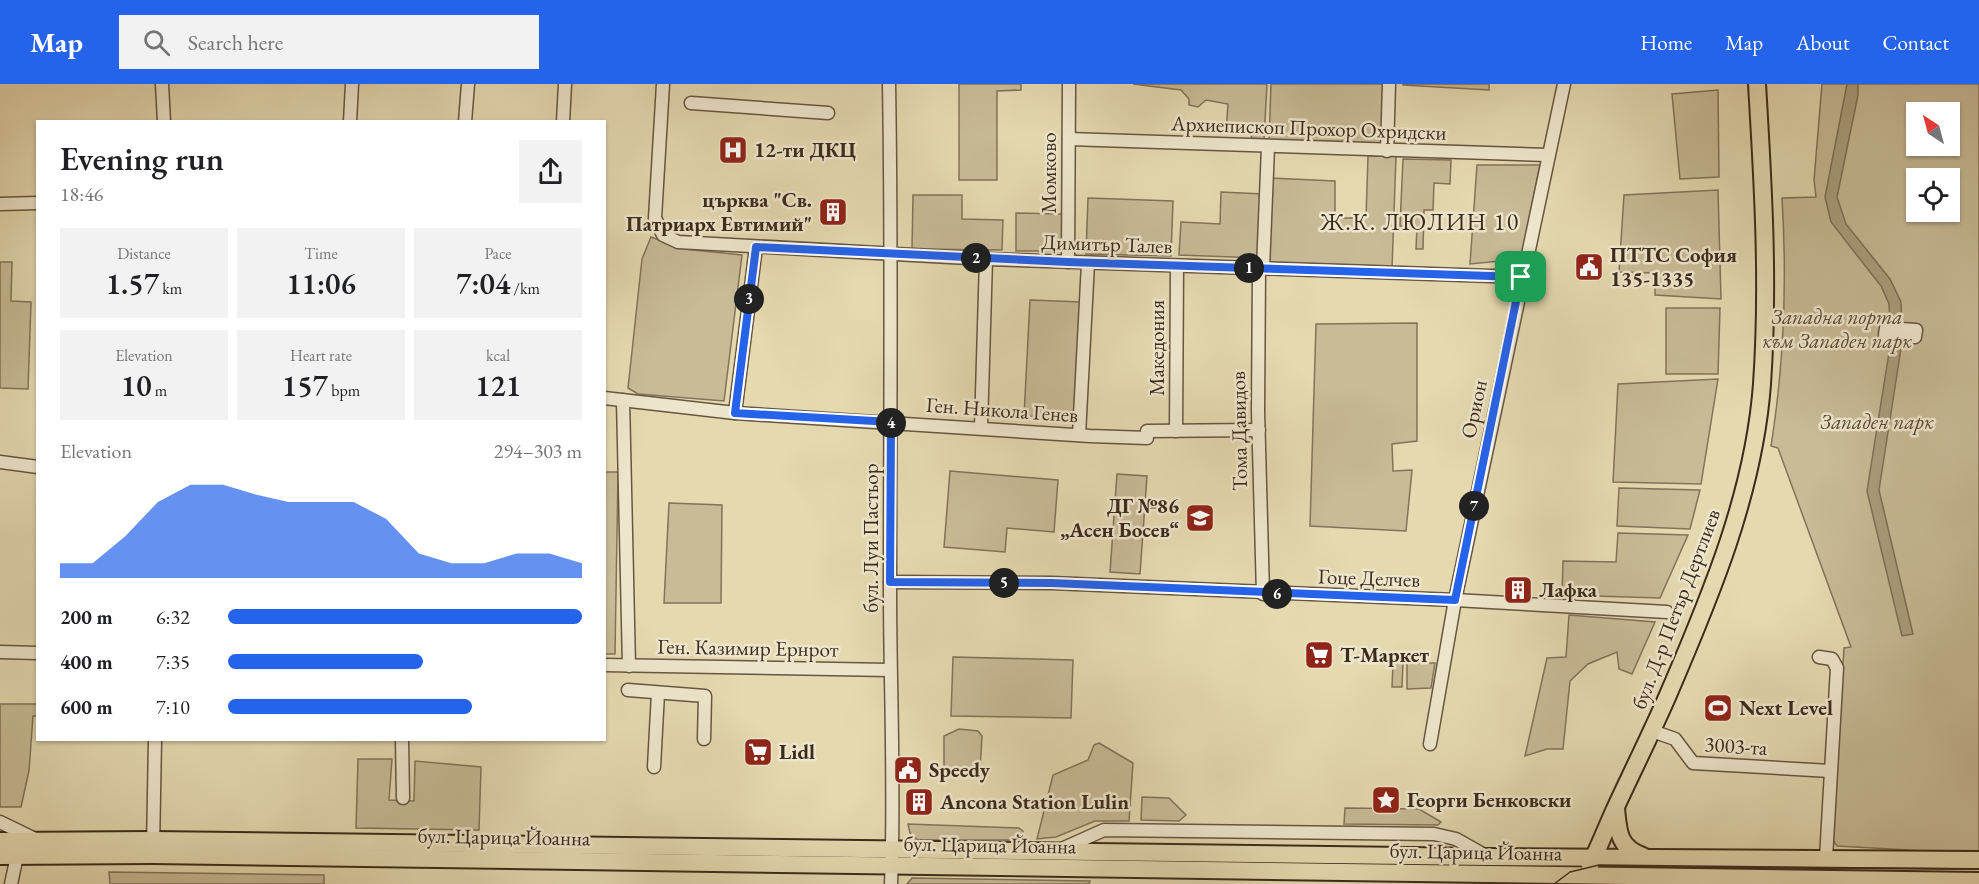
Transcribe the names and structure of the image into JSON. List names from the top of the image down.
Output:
{
  "streets": {
    "main road": ["бул. Д-р Петър Дертлиев", "бул. Царица Йоанна"],
    "street": [
      "Архиепископ Прохор Охридски",
      "Момково",
      "Димитър Талев",
      "Македония",
      "Орион",
      "Ген. Никола Генев",
      "Тома Давидов",
      "бул. Луи Пастьор",
      "Гоце Делчев",
      "Ген. Казимир Ернрот",
      "3003-та"
    ]
  },
  "crossings": [
    ["Архиепископ Прохор Охридски", "Момково"],
    ["Архиепископ Прохор Охридски", "Орион"],
    ["Архиепископ Прохор Охридски", "Тома Давидов"],
    ["Момково", "Димитър Талев"],
    ["Димитър Талев", "Македония"],
    ["Димитър Талев", "Орион"],
    ["Димитър Талев", "Тома Давидов"],
    ["Димитър Талев", "бул. Луи Пастьор"],
    ["Македония", "Ген. Никола Генев"],
    ["Орион", "Гоце Делчев"],
    ["Ген. Никола Генев", "Тома Давидов"],
    ["Ген. Никола Генев", "бул. Луи Пастьор"],
    ["Тома Давидов", "Гоце Делчев"],
    ["бул. Луи Пастьор", "Гоце Делчев"],
    ["бул. Луи Пастьор", "Ген. Казимир Ернрот"],
    ["бул. Луи Пастьор", "бул. Царица Йоанна"],
    ["бул. Д-р Петър Дертлиев", "3003-та"],
    ["бул. Д-р Петър Дертлиев", "бул. Царица Йоанна"]
  ],
  "districts": ["Ж.К. ЛЮЛИН 10"],
  "parks": ["Западна порта към Западен парк", "Западен парк"],
  "places": {
    "hospital": ["12-ти ДКЦ"],
    "building": ["църква \"Св. Патриарх Евтимий\"", "Лафка", "Ancona Station Lulin"],
    "public building": ["ПТТС София 135-1335", "Speedy"],
    "school or university": ["ДГ №86 „Асен Босев“"],
    "supermarket": ["Т-Маркет", "Lidl"],
    "sports": ["Next Level"],
    "place": ["Георги Бенковски"]
  },
  "north": "top left",
  "page": {
    "header": "Map",
    "search": "Search here",
    "nav": [
      "Home",
      "Map",
      "About",
      "Contact"
    ],
    "heading": ["Evening run", "18:46"],
    "stats": [
      ["Distance", "1.57 km"],
      ["Time", "11:06"],
      ["Pace", "7:04 /km"],
      ["Elevation", "10 m"],
      ["Heart rate", "157 bpm"],
      ["kcal", "121"]
    ],
    "pins": [
      "2",
      "1",
      "3",
      "4",
      "7",
      "5",
      "6"
    ],
    "chart": ["Elevation", "294–303 m"],
    "list": [
      {
        "name": "200 m",
        "note": "6:32"
      },
      {
        "name": "400 m",
        "note": "7:35"
      },
      {
        "name": "600 m",
        "note": "7:10"
      }
    ]
  }
}
